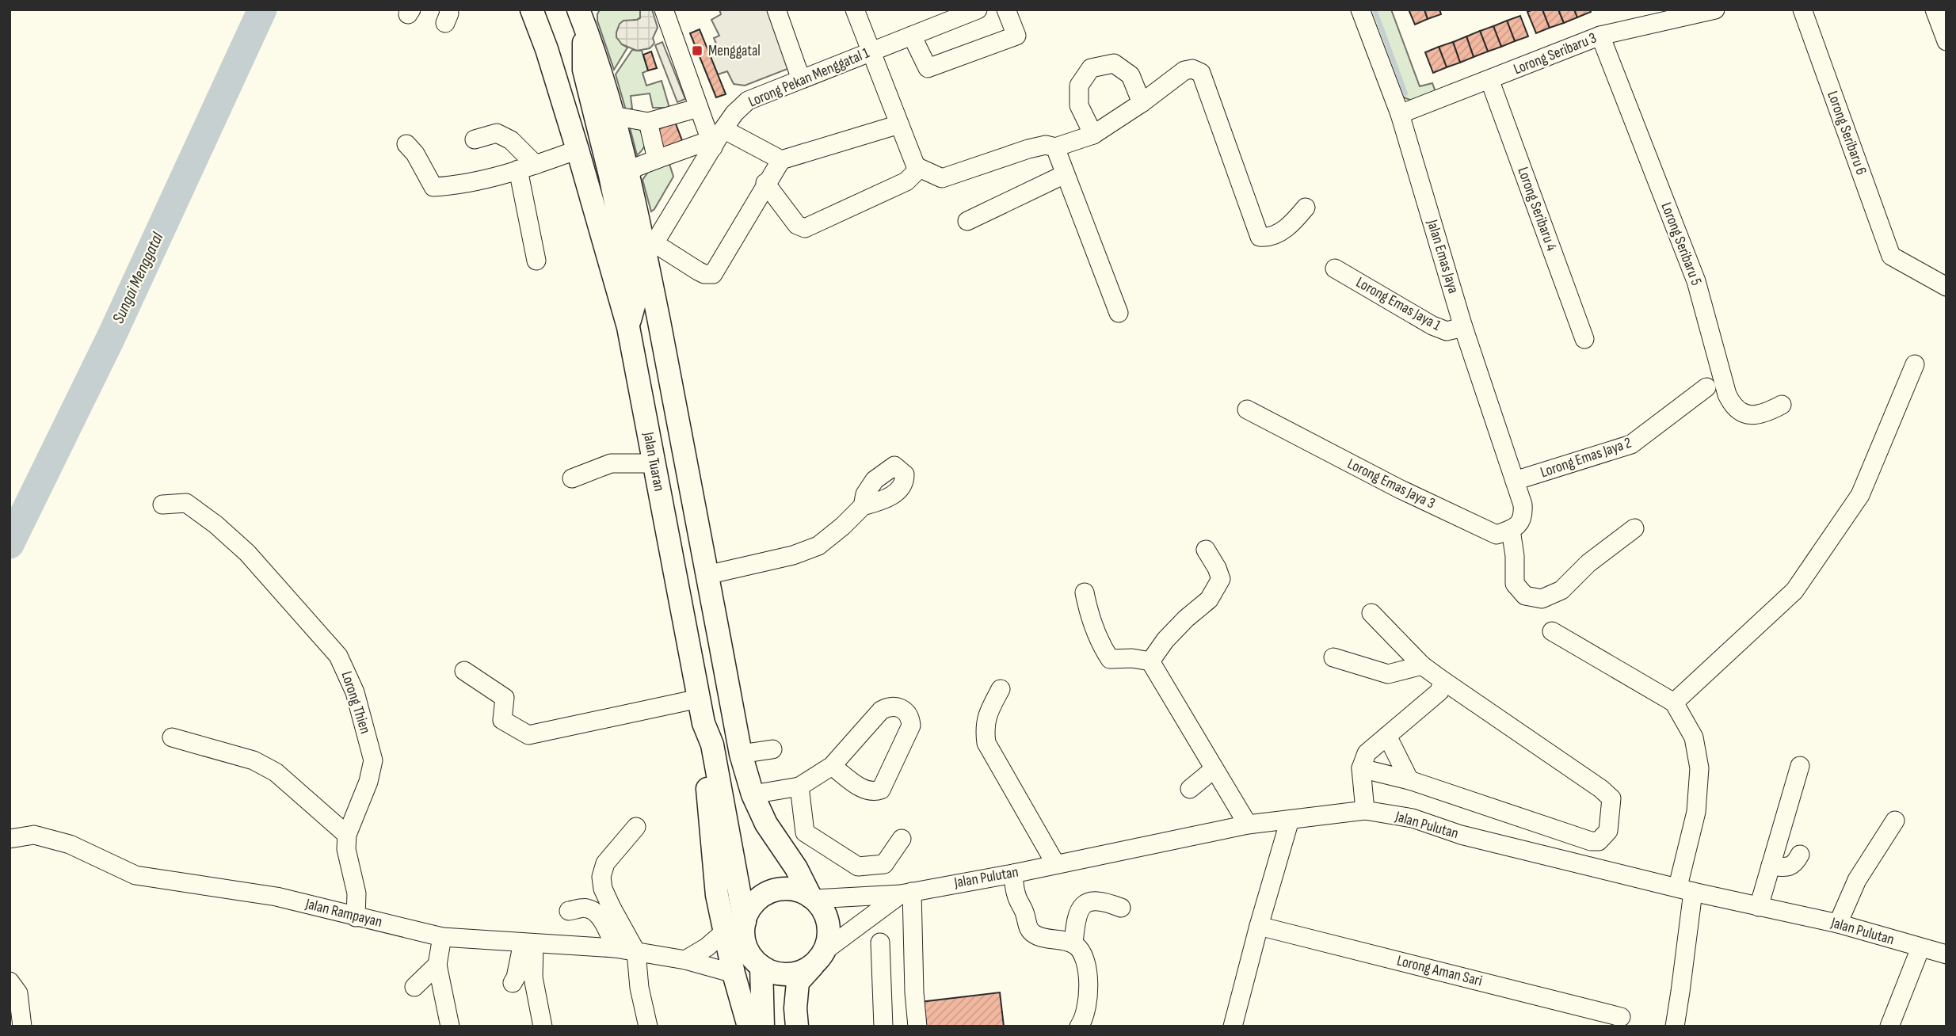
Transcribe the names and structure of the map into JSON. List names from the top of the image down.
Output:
{
  "streets": {
    "main road": ["Jalan Tuaran"],
    "street": [
      "Lorong Seribaru 3",
      "Lorong Pekan Menggatal 1",
      "Lorong Seribaru 6",
      "Lorong Seribaru 4",
      "Lorong Seribaru 5",
      "Jalan Emas Jaya",
      "Lorong Emas Jaya 1",
      "Lorong Emas Jaya 2",
      "Lorong Emas Jaya 3",
      "Lorong Thien",
      "Jalan Pulutan",
      "Jalan Rampayan",
      "Lorong Aman Sari"
    ]
  },
  "crossings": [
    ["Lorong Seribaru 3", "Lorong Seribaru 4"],
    ["Lorong Seribaru 3", "Lorong Seribaru 5"],
    ["Lorong Seribaru 3", "Jalan Emas Jaya"],
    ["Lorong Pekan Menggatal 1", "Jalan Tuaran"],
    ["Jalan Emas Jaya", "Lorong Emas Jaya 1"],
    ["Jalan Emas Jaya", "Lorong Emas Jaya 2"],
    ["Jalan Emas Jaya", "Lorong Emas Jaya 3"],
    ["Jalan Tuaran", "Jalan Pulutan"],
    ["Lorong Thien", "Jalan Rampayan"]
  ],
  "water": ["Sungai Menggatal"],
  "places": {
    "transit": ["Menggatal"]
  }
}
